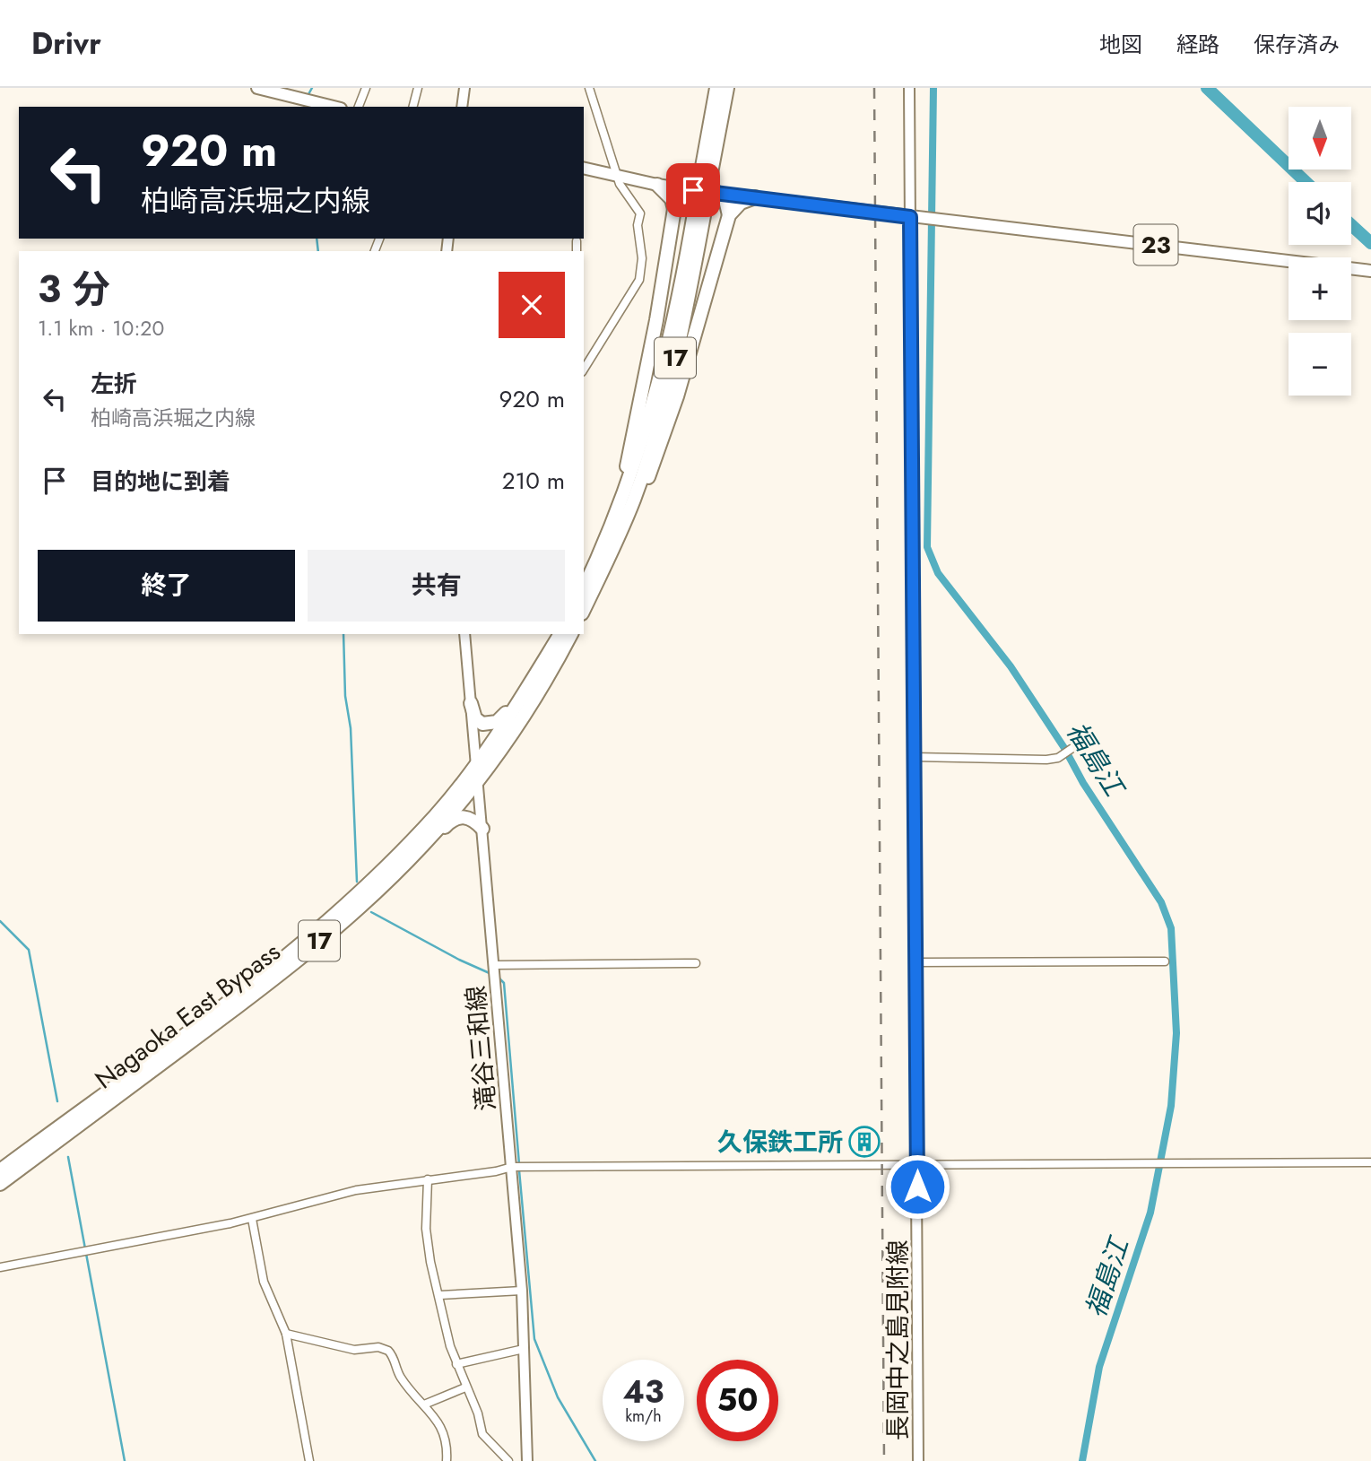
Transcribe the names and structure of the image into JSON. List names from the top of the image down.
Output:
{
  "streets": {
    "highway": ["17", "Nagaoka East Bypass"],
    "main road": ["23", "滝谷三和線", "長岡中之島見附線"]
  },
  "crossings": [
    ["23", "長岡中之島見附線"],
    ["Nagaoka East Bypass", "滝谷三和線"]
  ],
  "water": ["福島江"],
  "places": {
    "building": ["久保鉄工所"]
  },
  "north": "bottom",
  "page": {
    "header": "Drivr",
    "nav": ["地図", "経路", "保存済み"],
    "map_buttons": ["+", "−"],
    "turn": ["920 m", "柏崎高浜堀之内線"],
    "heading": ["3 分", "1.1 km · 10:20"],
    "list": [
      {
        "name": "左折",
        "note": "柏崎高浜堀之内線",
        "value": "920 m"
      },
      {
        "name": "目的地に到着",
        "value": "210 m"
      }
    ],
    "buttons": ["終了", "共有"],
    "speed": "43 km/h",
    "limit": "50"
  }
}
